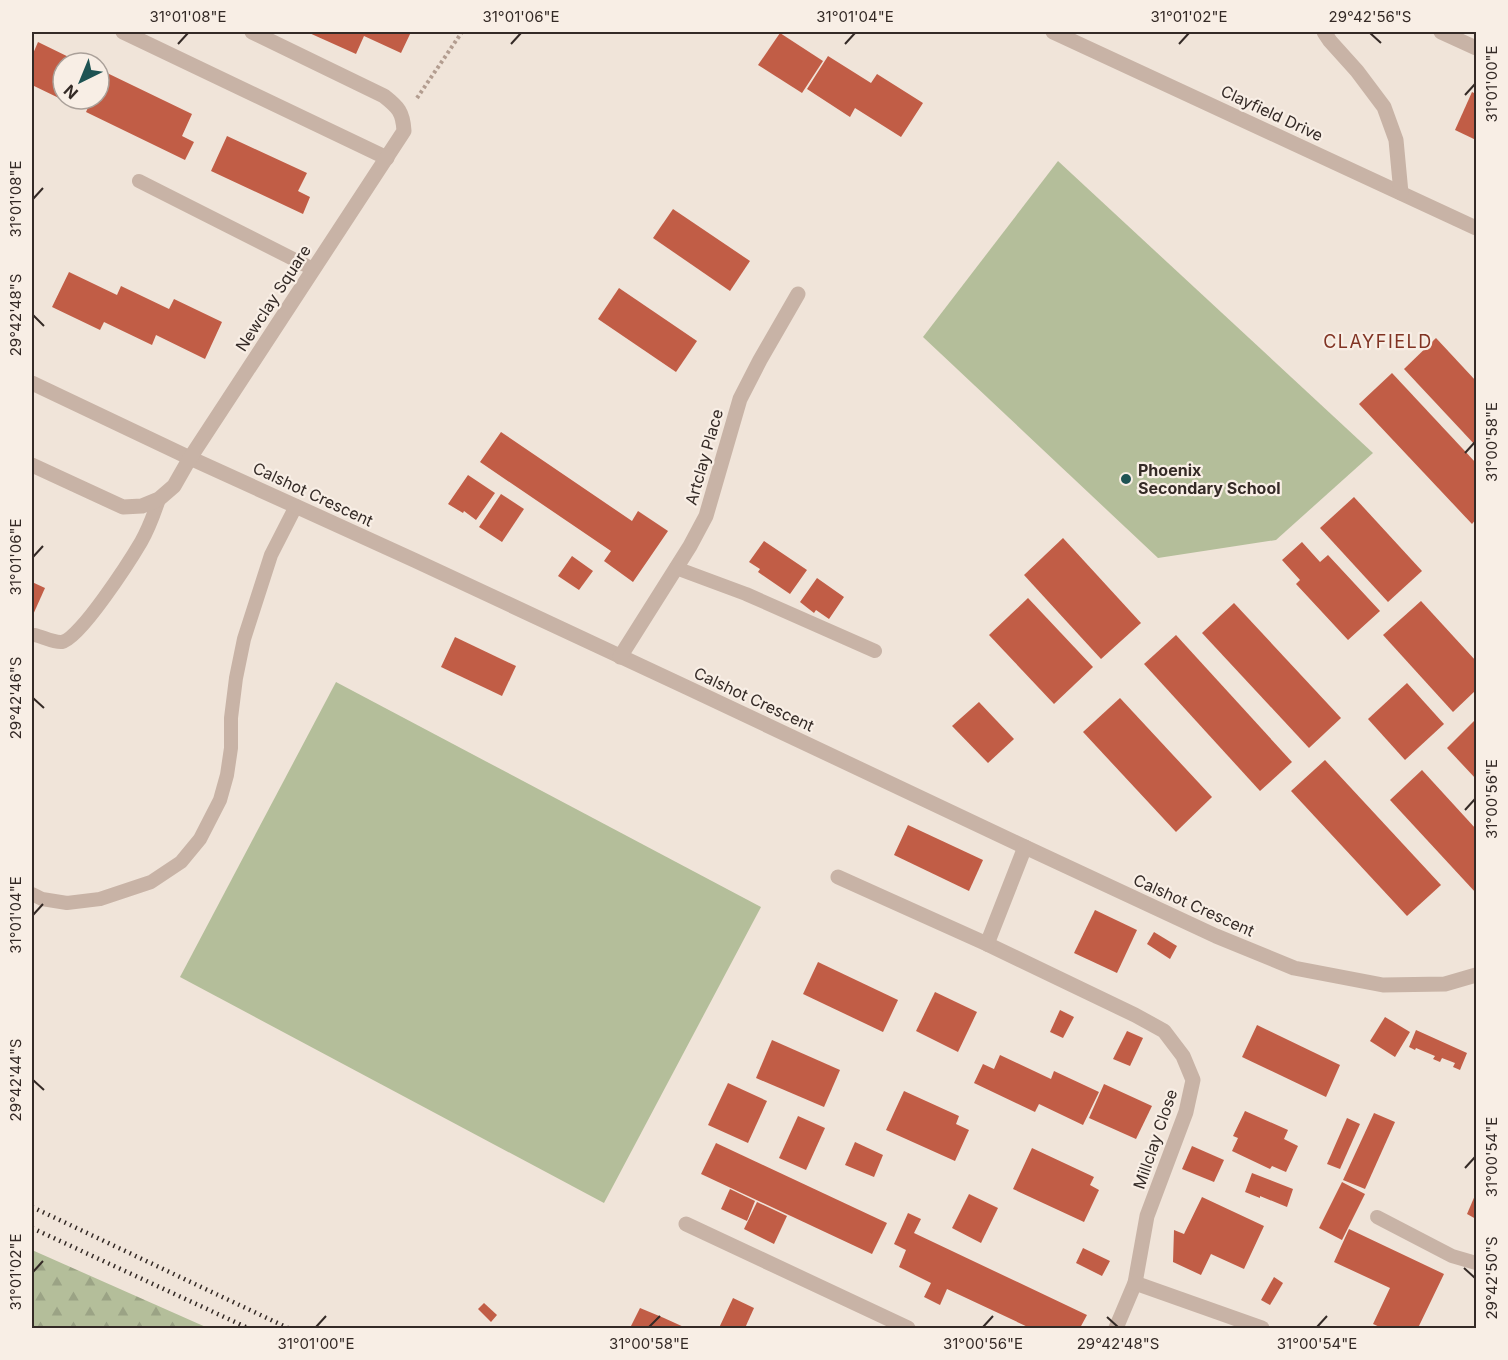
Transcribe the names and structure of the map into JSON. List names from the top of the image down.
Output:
{
  "streets": {
    "street": [
      "Clayfield Drive",
      "Newclay Square",
      "Artclay Place",
      "Calshot Crescent",
      "Millclay Close"
    ]
  },
  "crossings": [
    ["Newclay Square", "Calshot Crescent"],
    ["Artclay Place", "Calshot Crescent"]
  ],
  "districts": ["CLAYFIELD"],
  "places": ["Phoenix Secondary School"],
  "north": "bottom left",
  "coordinates": [
    "31°01'08\"E",
    "31°01'06\"E",
    "31°01'04\"E",
    "31°01'02\"E",
    "29°42'56\"S",
    "31°01'00\"E",
    "29°42'48\"S",
    "31°00'58\"E",
    "29°42'46\"S",
    "31°00'56\"E",
    "29°42'44\"S",
    "31°00'54\"E",
    "29°42'50\"S"
  ]
}
